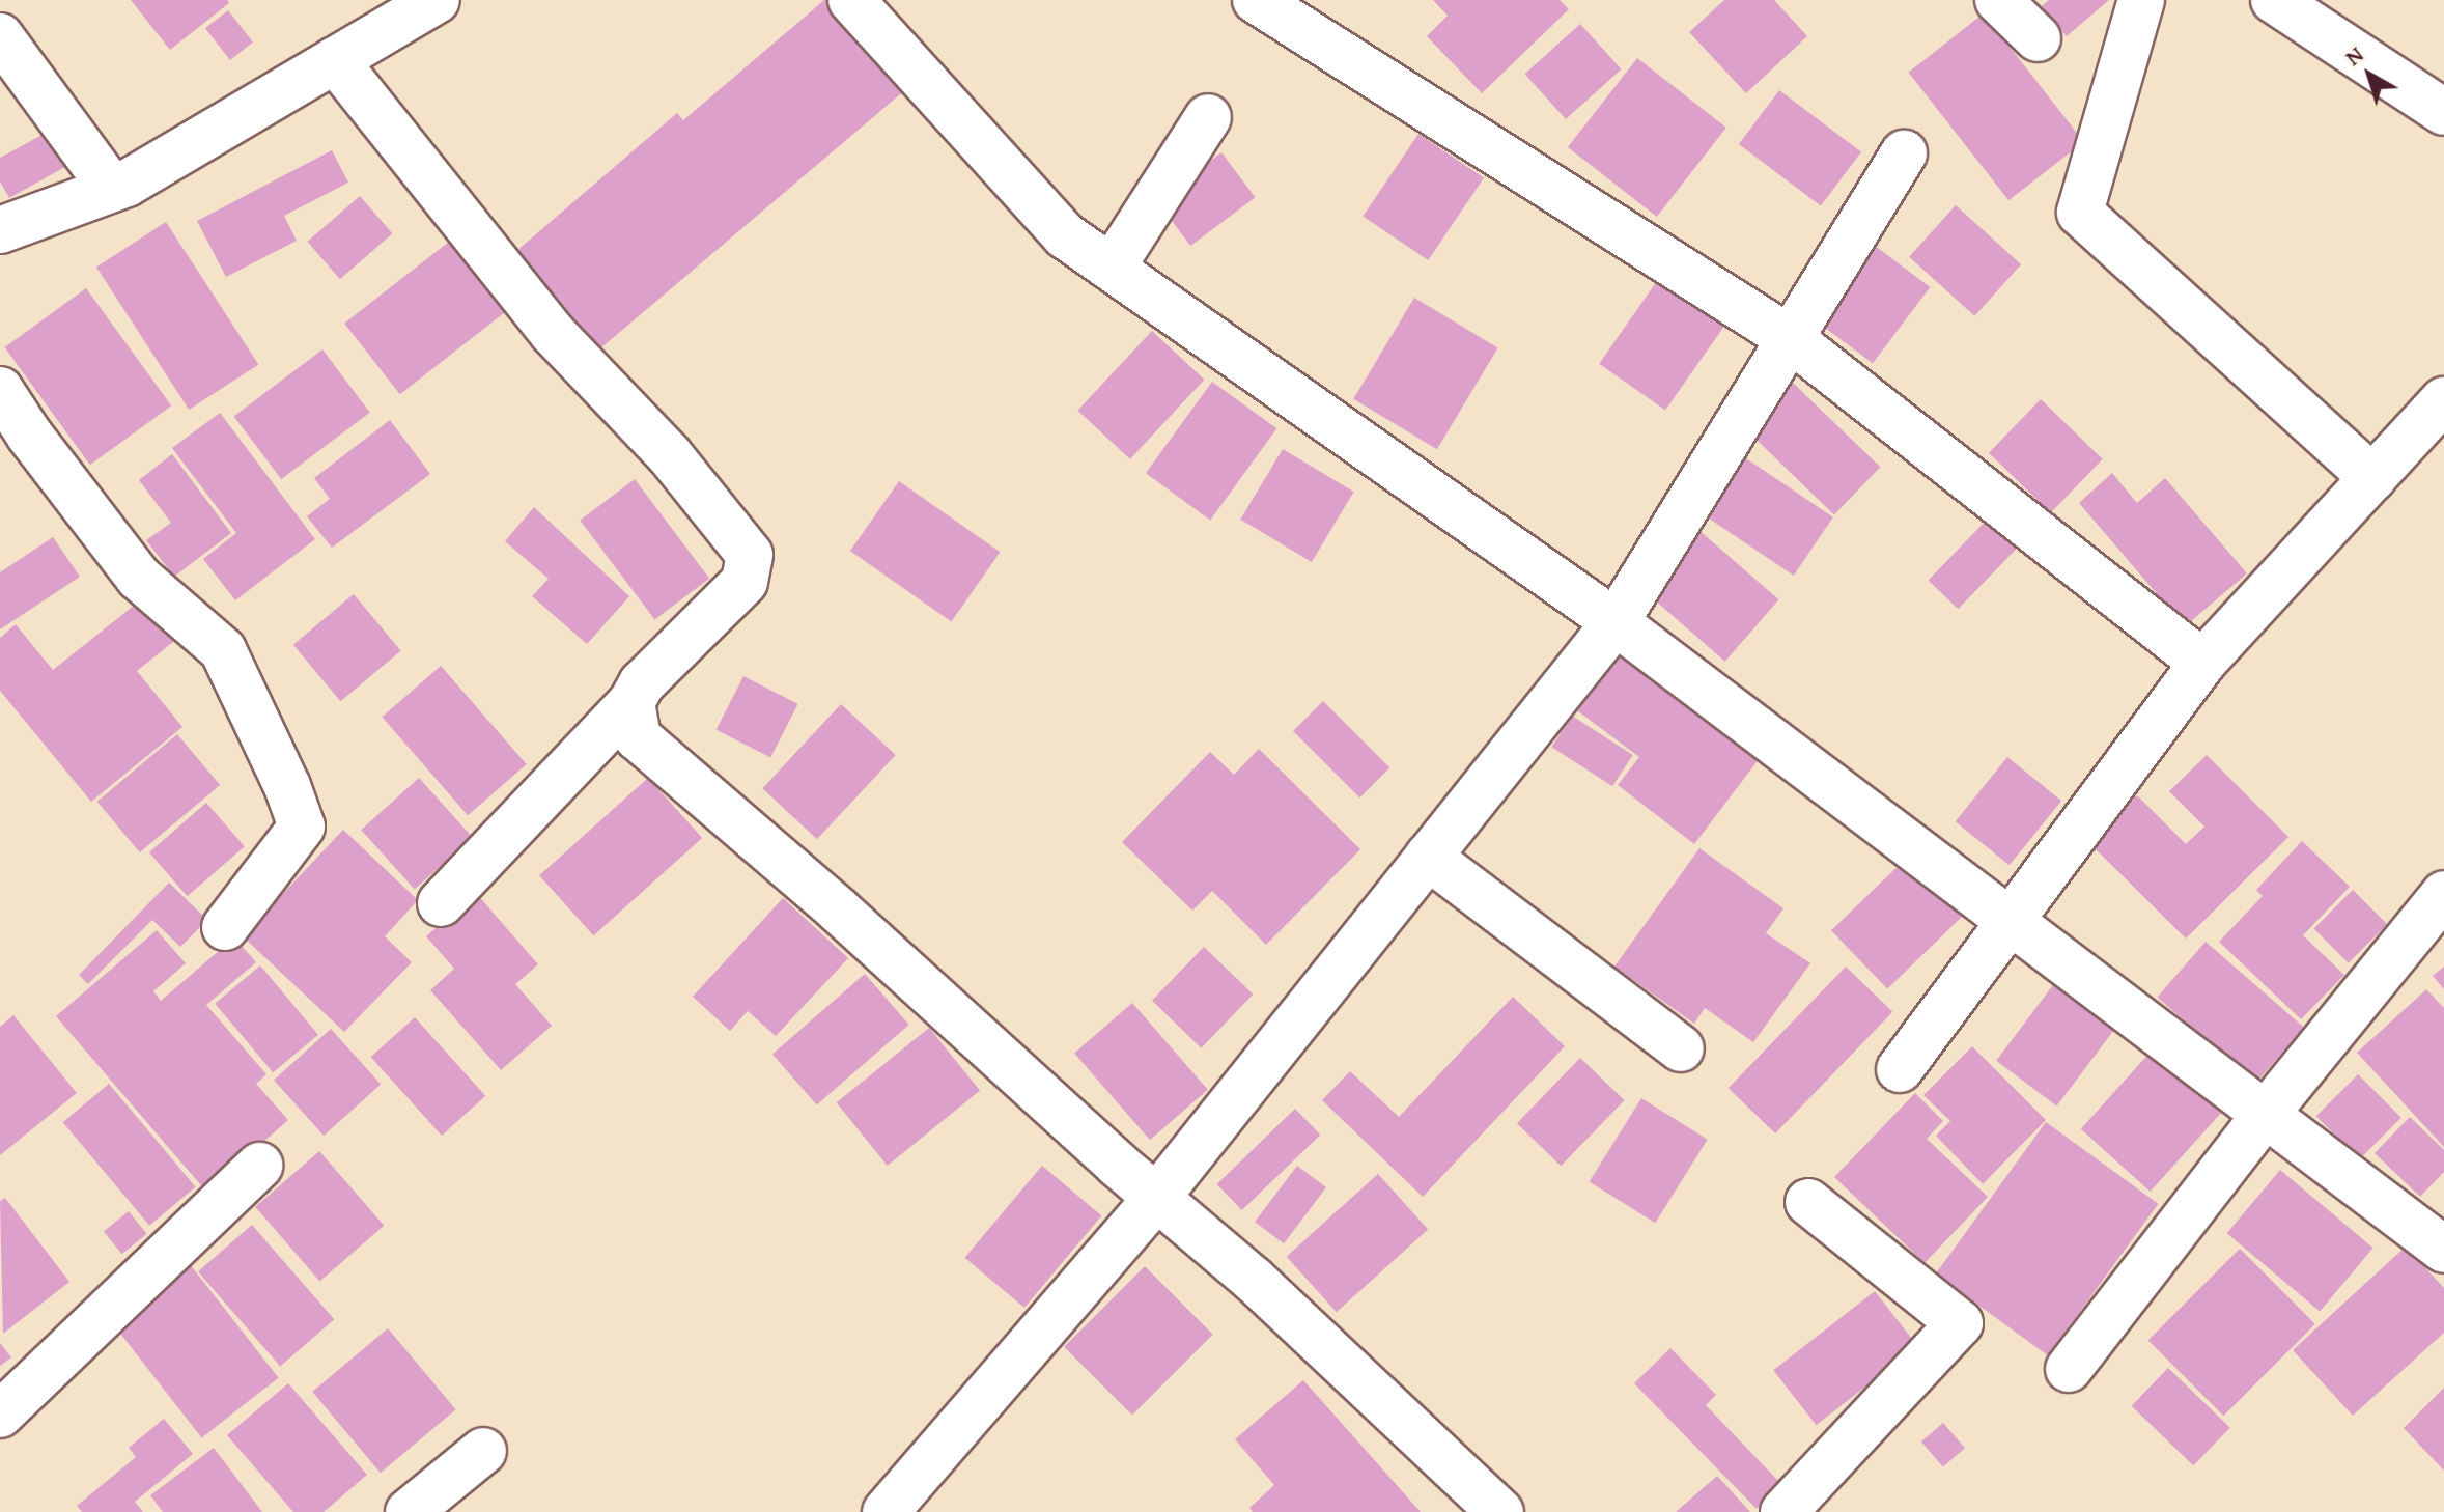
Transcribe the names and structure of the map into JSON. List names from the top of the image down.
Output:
{
  "north": "top left"
}
